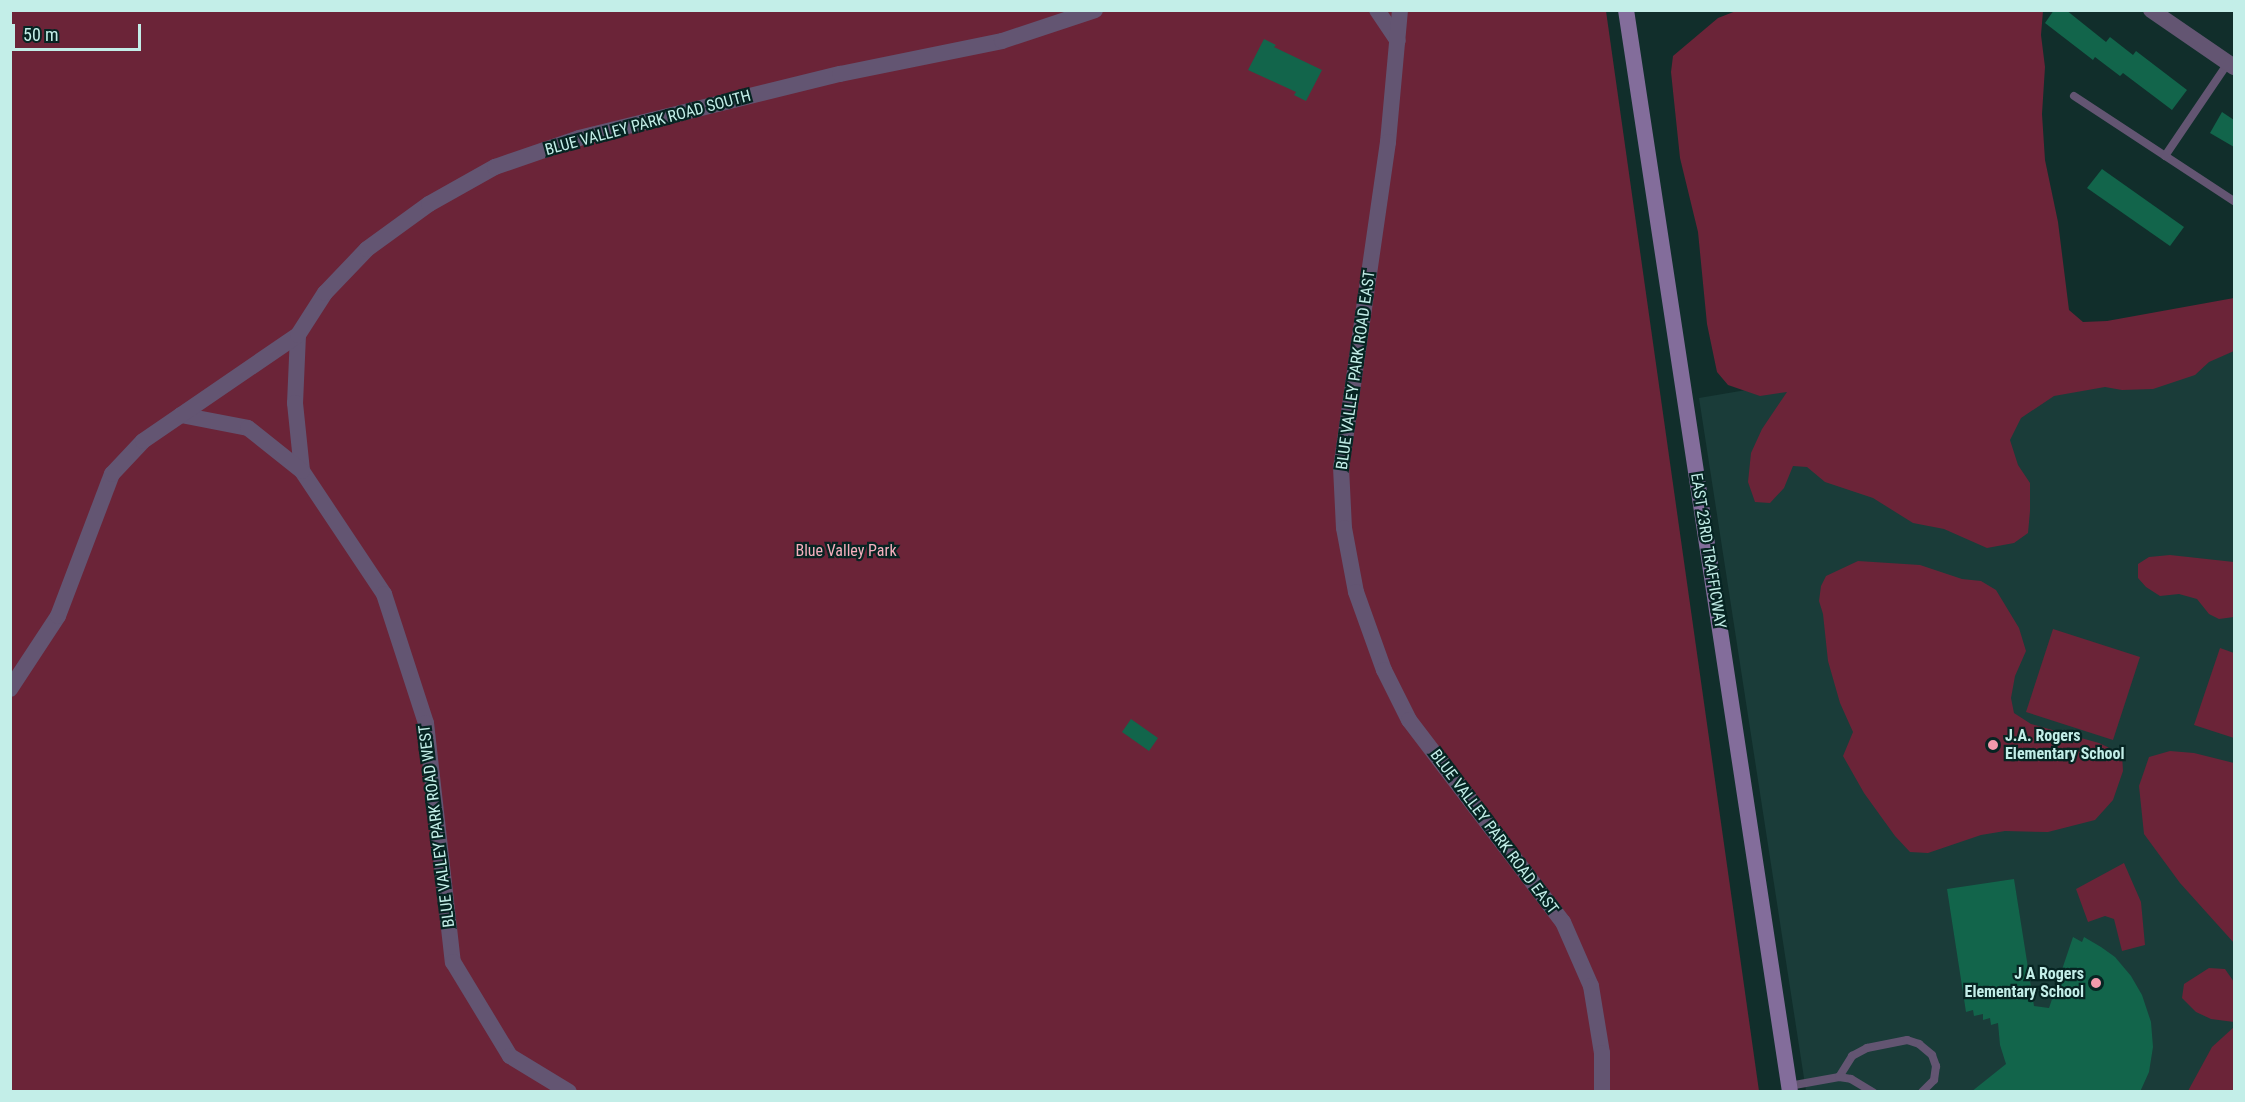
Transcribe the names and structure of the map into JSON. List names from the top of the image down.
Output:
{
  "streets": {
    "main road": ["EAST 23RD TRAFFICWAY"],
    "street": ["BLUE VALLEY PARK ROAD SOUTH", "BLUE VALLEY PARK ROAD EAST", "BLUE VALLEY PARK ROAD WEST"]
  },
  "crossings": [
    ["BLUE VALLEY PARK ROAD SOUTH", "BLUE VALLEY PARK ROAD WEST"]
  ],
  "parks": ["Blue Valley Park"],
  "places": ["J.A. Rogers Elementary School", "J A Rogers Elementary School"],
  "scale_bar": "50 m"
}
